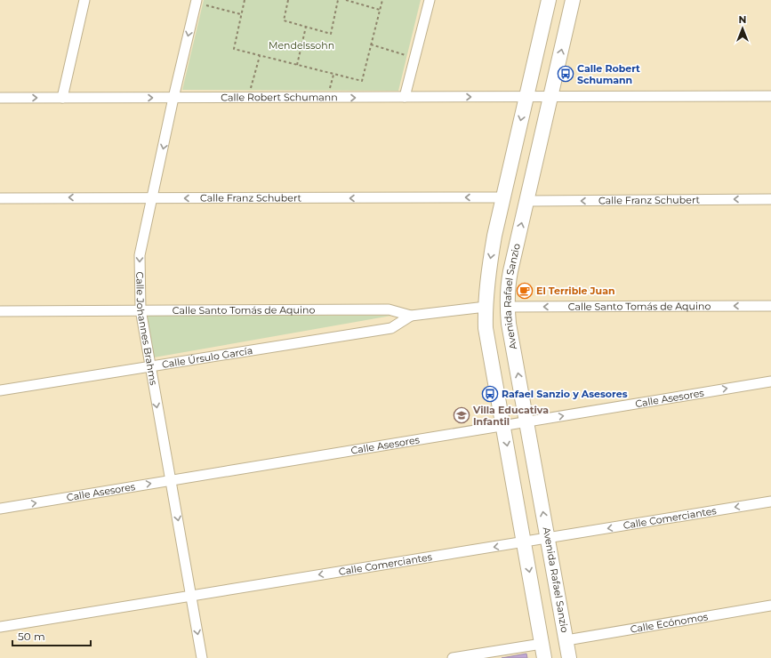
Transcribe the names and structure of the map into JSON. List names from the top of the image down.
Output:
{
  "streets": {
    "main road": ["Avenida Rafael Sanzio"],
    "street": [
      "Calle Robert Schumann",
      "Calle Franz Schubert",
      "Calle Santo Tomás de Aquino",
      "Calle Johannes Brahms",
      "Calle Úrsulo García",
      "Calle Asesores",
      "Calle Comerciantes",
      "Calle Ecónomos"
    ]
  },
  "crossings": [
    ["Calle Robert Schumann", "Avenida Rafael Sanzio"],
    ["Calle Robert Schumann", "Calle Johannes Brahms"],
    ["Calle Franz Schubert", "Avenida Rafael Sanzio"],
    ["Calle Franz Schubert", "Calle Johannes Brahms"],
    ["Avenida Rafael Sanzio", "Calle Santo Tomás de Aquino"],
    ["Avenida Rafael Sanzio", "Calle Asesores"],
    ["Avenida Rafael Sanzio", "Calle Comerciantes"],
    ["Avenida Rafael Sanzio", "Calle Ecónomos"],
    ["Calle Santo Tomás de Aquino", "Calle Johannes Brahms"],
    ["Calle Santo Tomás de Aquino", "Calle Úrsulo García"],
    ["Calle Johannes Brahms", "Calle Úrsulo García"],
    ["Calle Johannes Brahms", "Calle Asesores"],
    ["Calle Johannes Brahms", "Calle Comerciantes"]
  ],
  "one_way": [
    "Calle Robert Schumann",
    "Calle Franz Schubert",
    "Calle Santo Tomás de Aquino",
    "Calle Johannes Brahms",
    "Calle Asesores",
    "Calle Comerciantes"
  ],
  "parks": ["Mendelssohn"],
  "places": {
    "bus stop": ["Calle Robert Schumann", "Rafael Sanzio y Asesores"],
    "cafe": ["El Terrible Juan"],
    "school or university": ["Villa Educativa Infantil"]
  },
  "scale_bar": "50 m",
  "north": "top"
}
